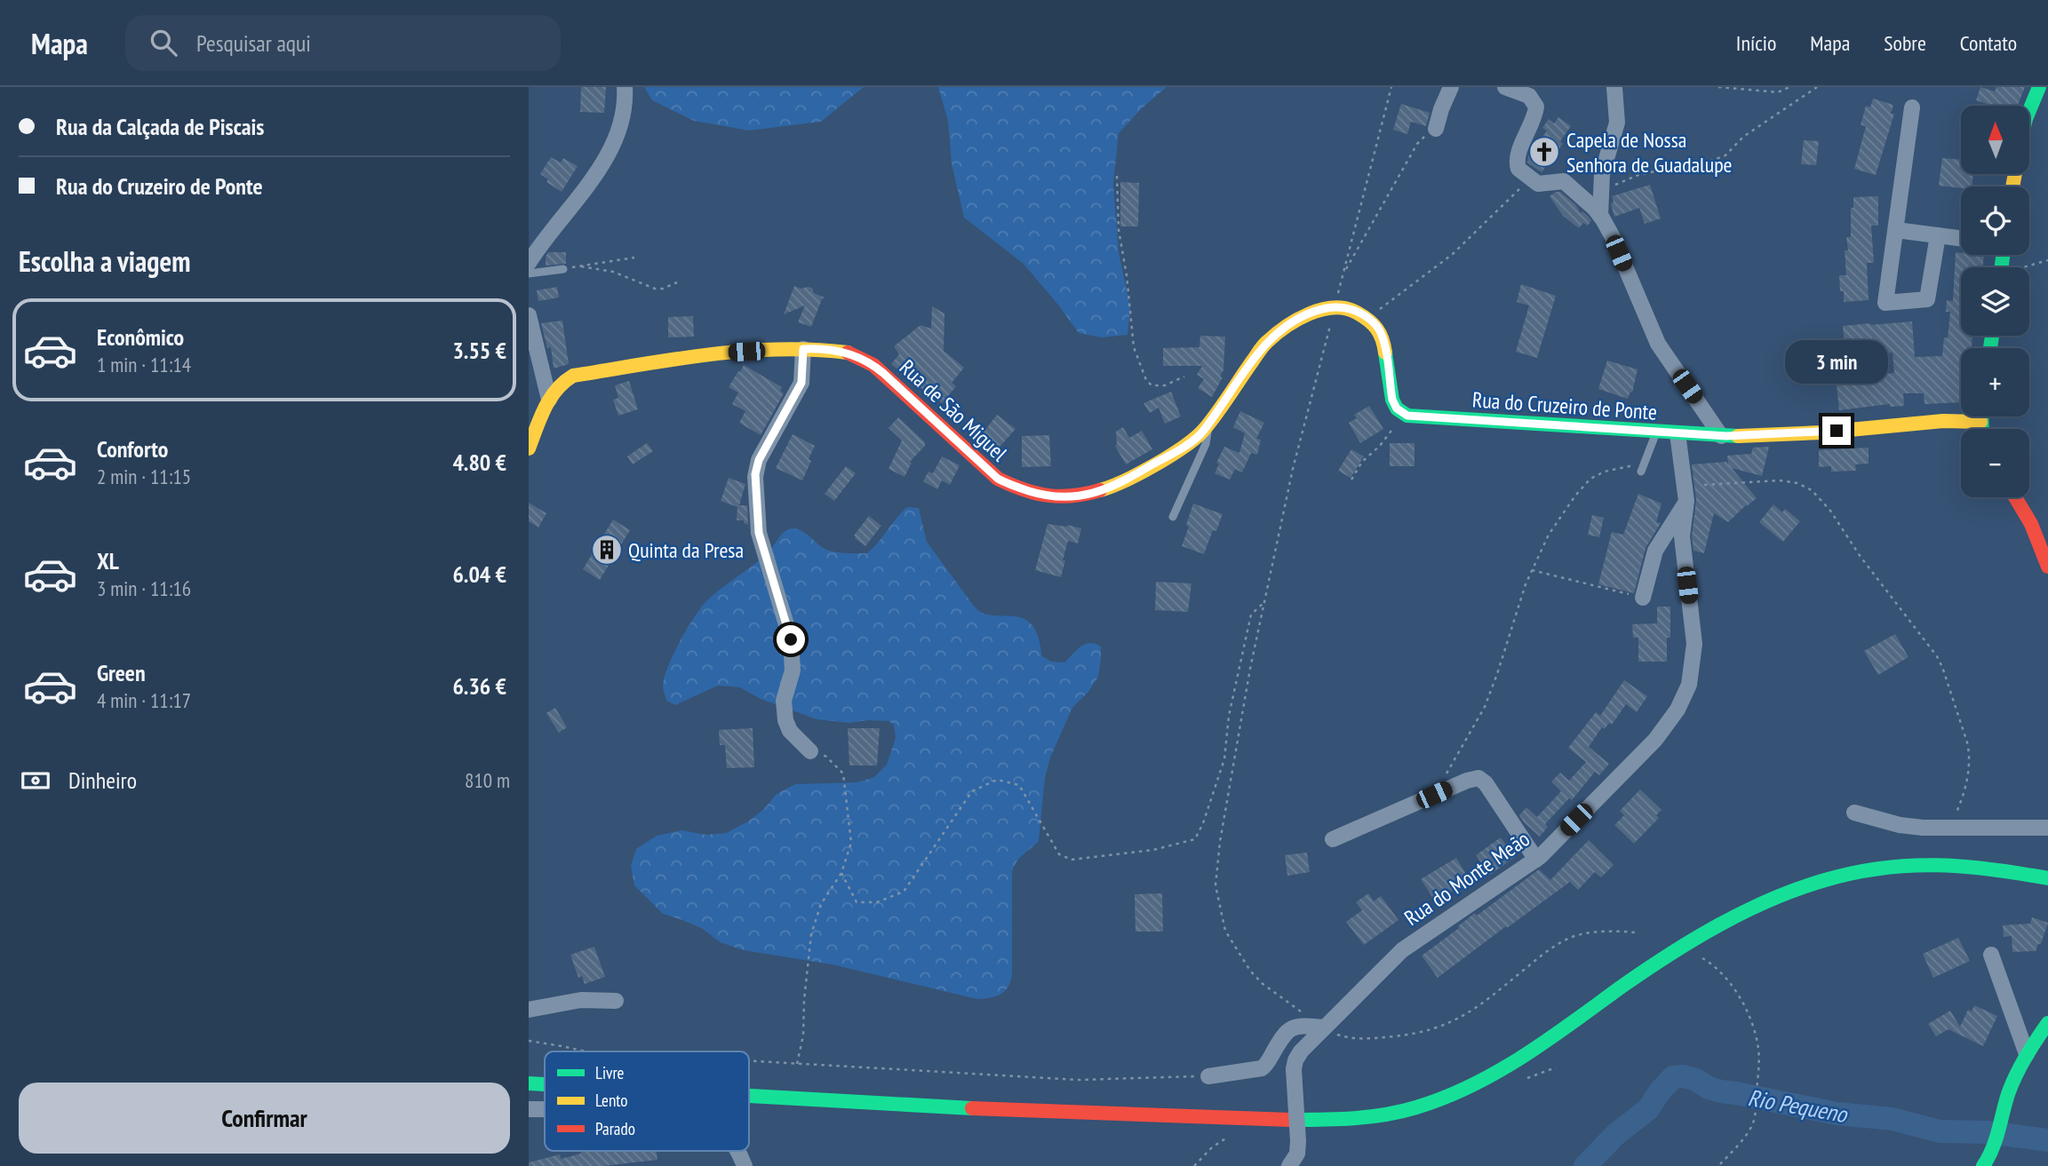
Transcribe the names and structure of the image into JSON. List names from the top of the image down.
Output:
{
  "streets": {
    "main road": ["Rua do Cruzeiro de Ponte", "Rua de São Miguel"],
    "street": ["Rua do Monte Meão"]
  },
  "crossings": [
    ["Rua do Cruzeiro de Ponte", "Rua do Monte Meão"]
  ],
  "water": ["Rio Pequeno"],
  "places": {
    "church": ["Capela de Nossa Senhora de Guadalupe"],
    "building": ["Quinta da Presa"]
  },
  "legend": ["Livre", "Lento", "Parado"],
  "north": "top",
  "page": {
    "header": "Mapa",
    "search": "Pesquisar aqui",
    "nav": [
      "Início",
      "Mapa",
      "Sobre",
      "Contato"
    ],
    "banner": ["Rua da Calçada de Piscais", "Rua do Cruzeiro de Ponte"],
    "map_buttons": ["+", "−"],
    "heading": "Escolha a viagem",
    "list": [
      {
        "name": "Econômico",
        "note": "1 min · 11:14",
        "value": "3.55 €"
      },
      {
        "name": "Conforto",
        "note": "2 min · 11:15",
        "value": "4.80 €"
      },
      {
        "name": "XL",
        "note": "3 min · 11:16",
        "value": "6.04 €"
      },
      {
        "name": "Green",
        "note": "4 min · 11:17",
        "value": "6.36 €"
      }
    ],
    "bubble": "3 min",
    "pay": ["Dinheiro", "810 m"],
    "buttons": "Confirmar"
  }
}
